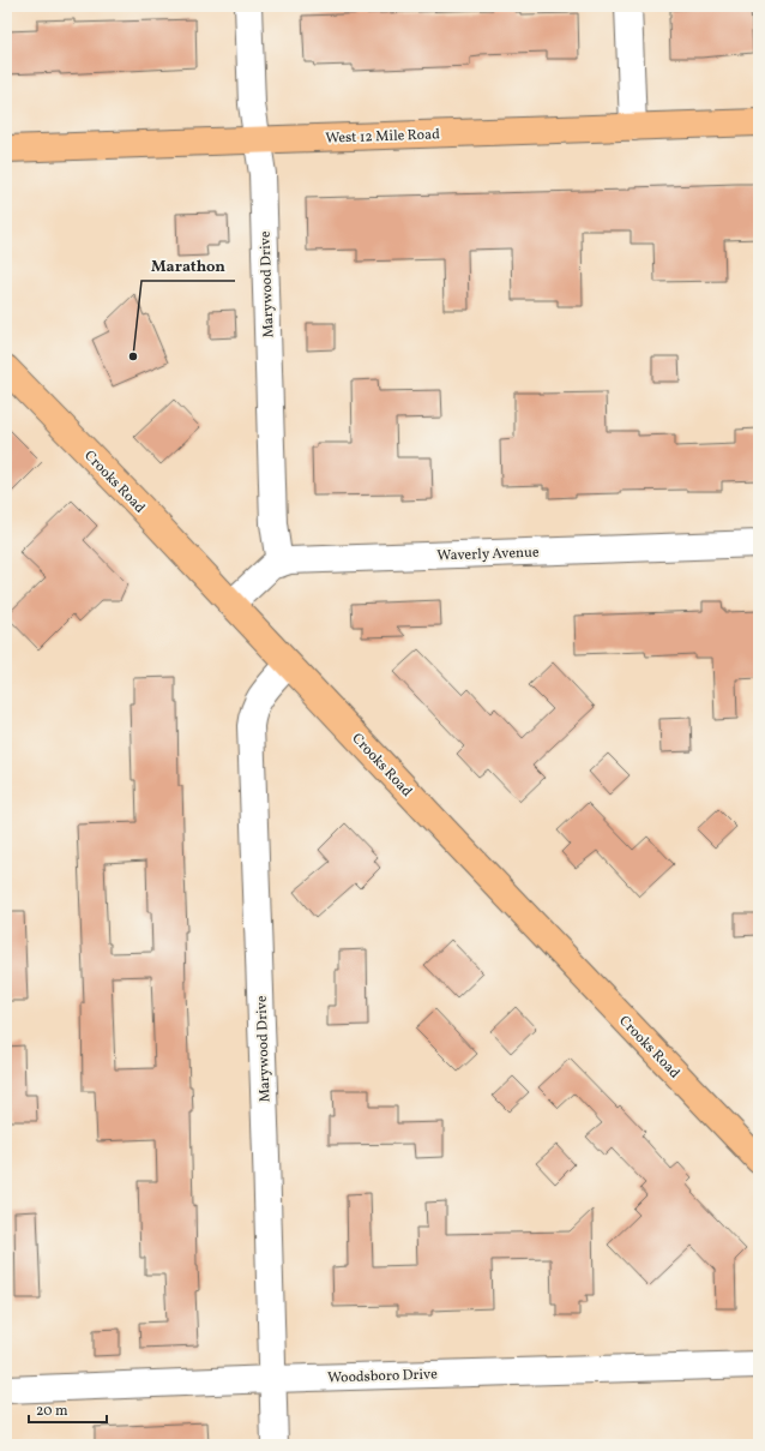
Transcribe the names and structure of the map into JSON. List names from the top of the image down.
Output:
{
  "streets": {
    "main road": ["West 12 Mile Road", "Crooks Road"],
    "street": ["Marywood Drive", "Waverly Avenue", "Woodsboro Drive"]
  },
  "crossings": [
    ["West 12 Mile Road", "Marywood Drive"],
    ["Marywood Drive", "Crooks Road"],
    ["Marywood Drive", "Waverly Avenue"],
    ["Marywood Drive", "Woodsboro Drive"],
    ["Crooks Road", "Waverly Avenue"]
  ],
  "places": ["Marathon"],
  "scale_bar": "20 m"
}
